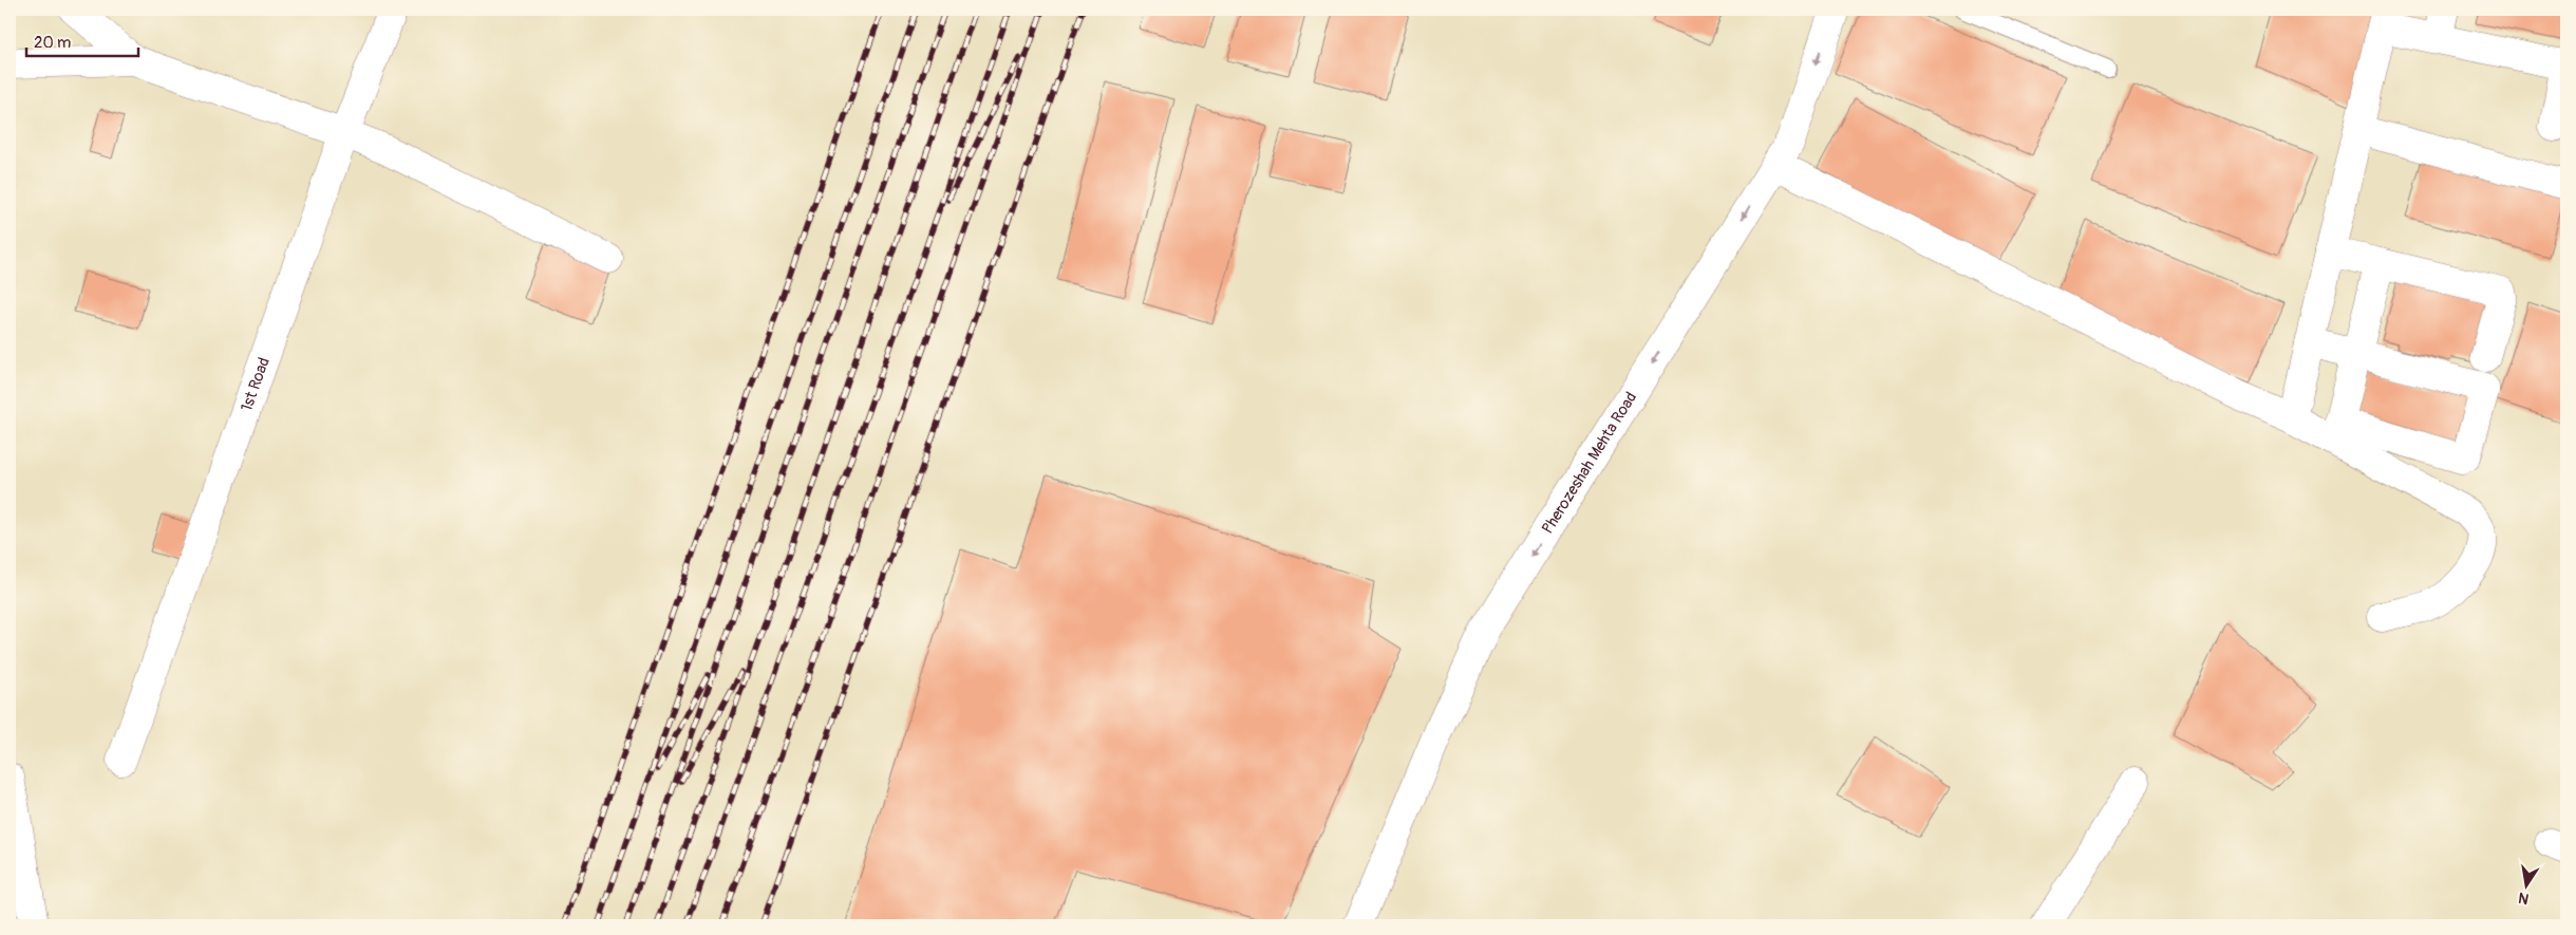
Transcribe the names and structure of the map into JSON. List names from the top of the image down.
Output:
{
  "streets": {
    "street": ["1st Road", "Pherozeshah Mehta Road"]
  },
  "one_way": ["Pherozeshah Mehta Road"],
  "scale_bar": "20 m",
  "north": "bottom"
}
